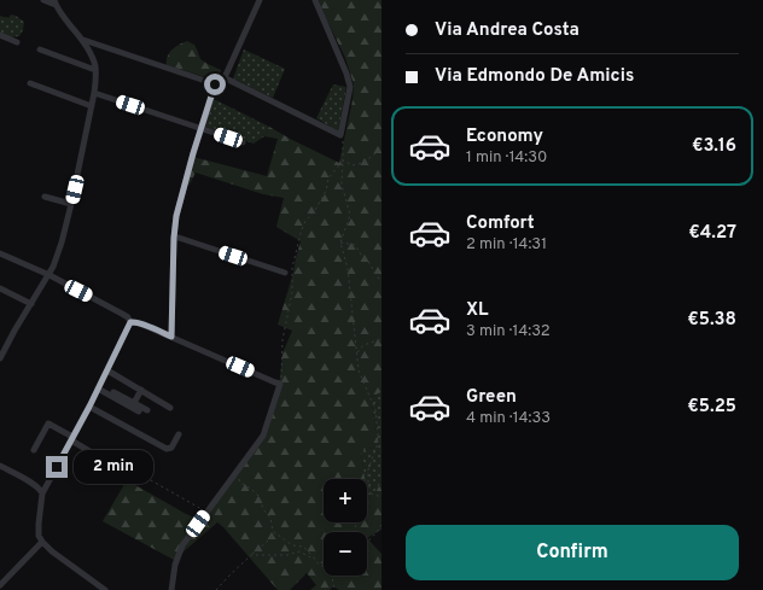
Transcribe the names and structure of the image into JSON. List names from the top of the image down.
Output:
{
  "page": {
    "banner": ["Via Andrea Costa", "Via Edmondo De Amicis"],
    "list": [
      {
        "name": "Economy",
        "note": "1 min · 14:30",
        "value": "€3.16"
      },
      {
        "name": "Comfort",
        "note": "2 min · 14:31",
        "value": "€4.27"
      },
      {
        "name": "XL",
        "note": "3 min · 14:32",
        "value": "€5.38"
      },
      {
        "name": "Green",
        "note": "4 min · 14:33",
        "value": "€5.25"
      }
    ],
    "bubble": "2 min",
    "map_buttons": ["+", "−"],
    "buttons": "Confirm"
  }
}
